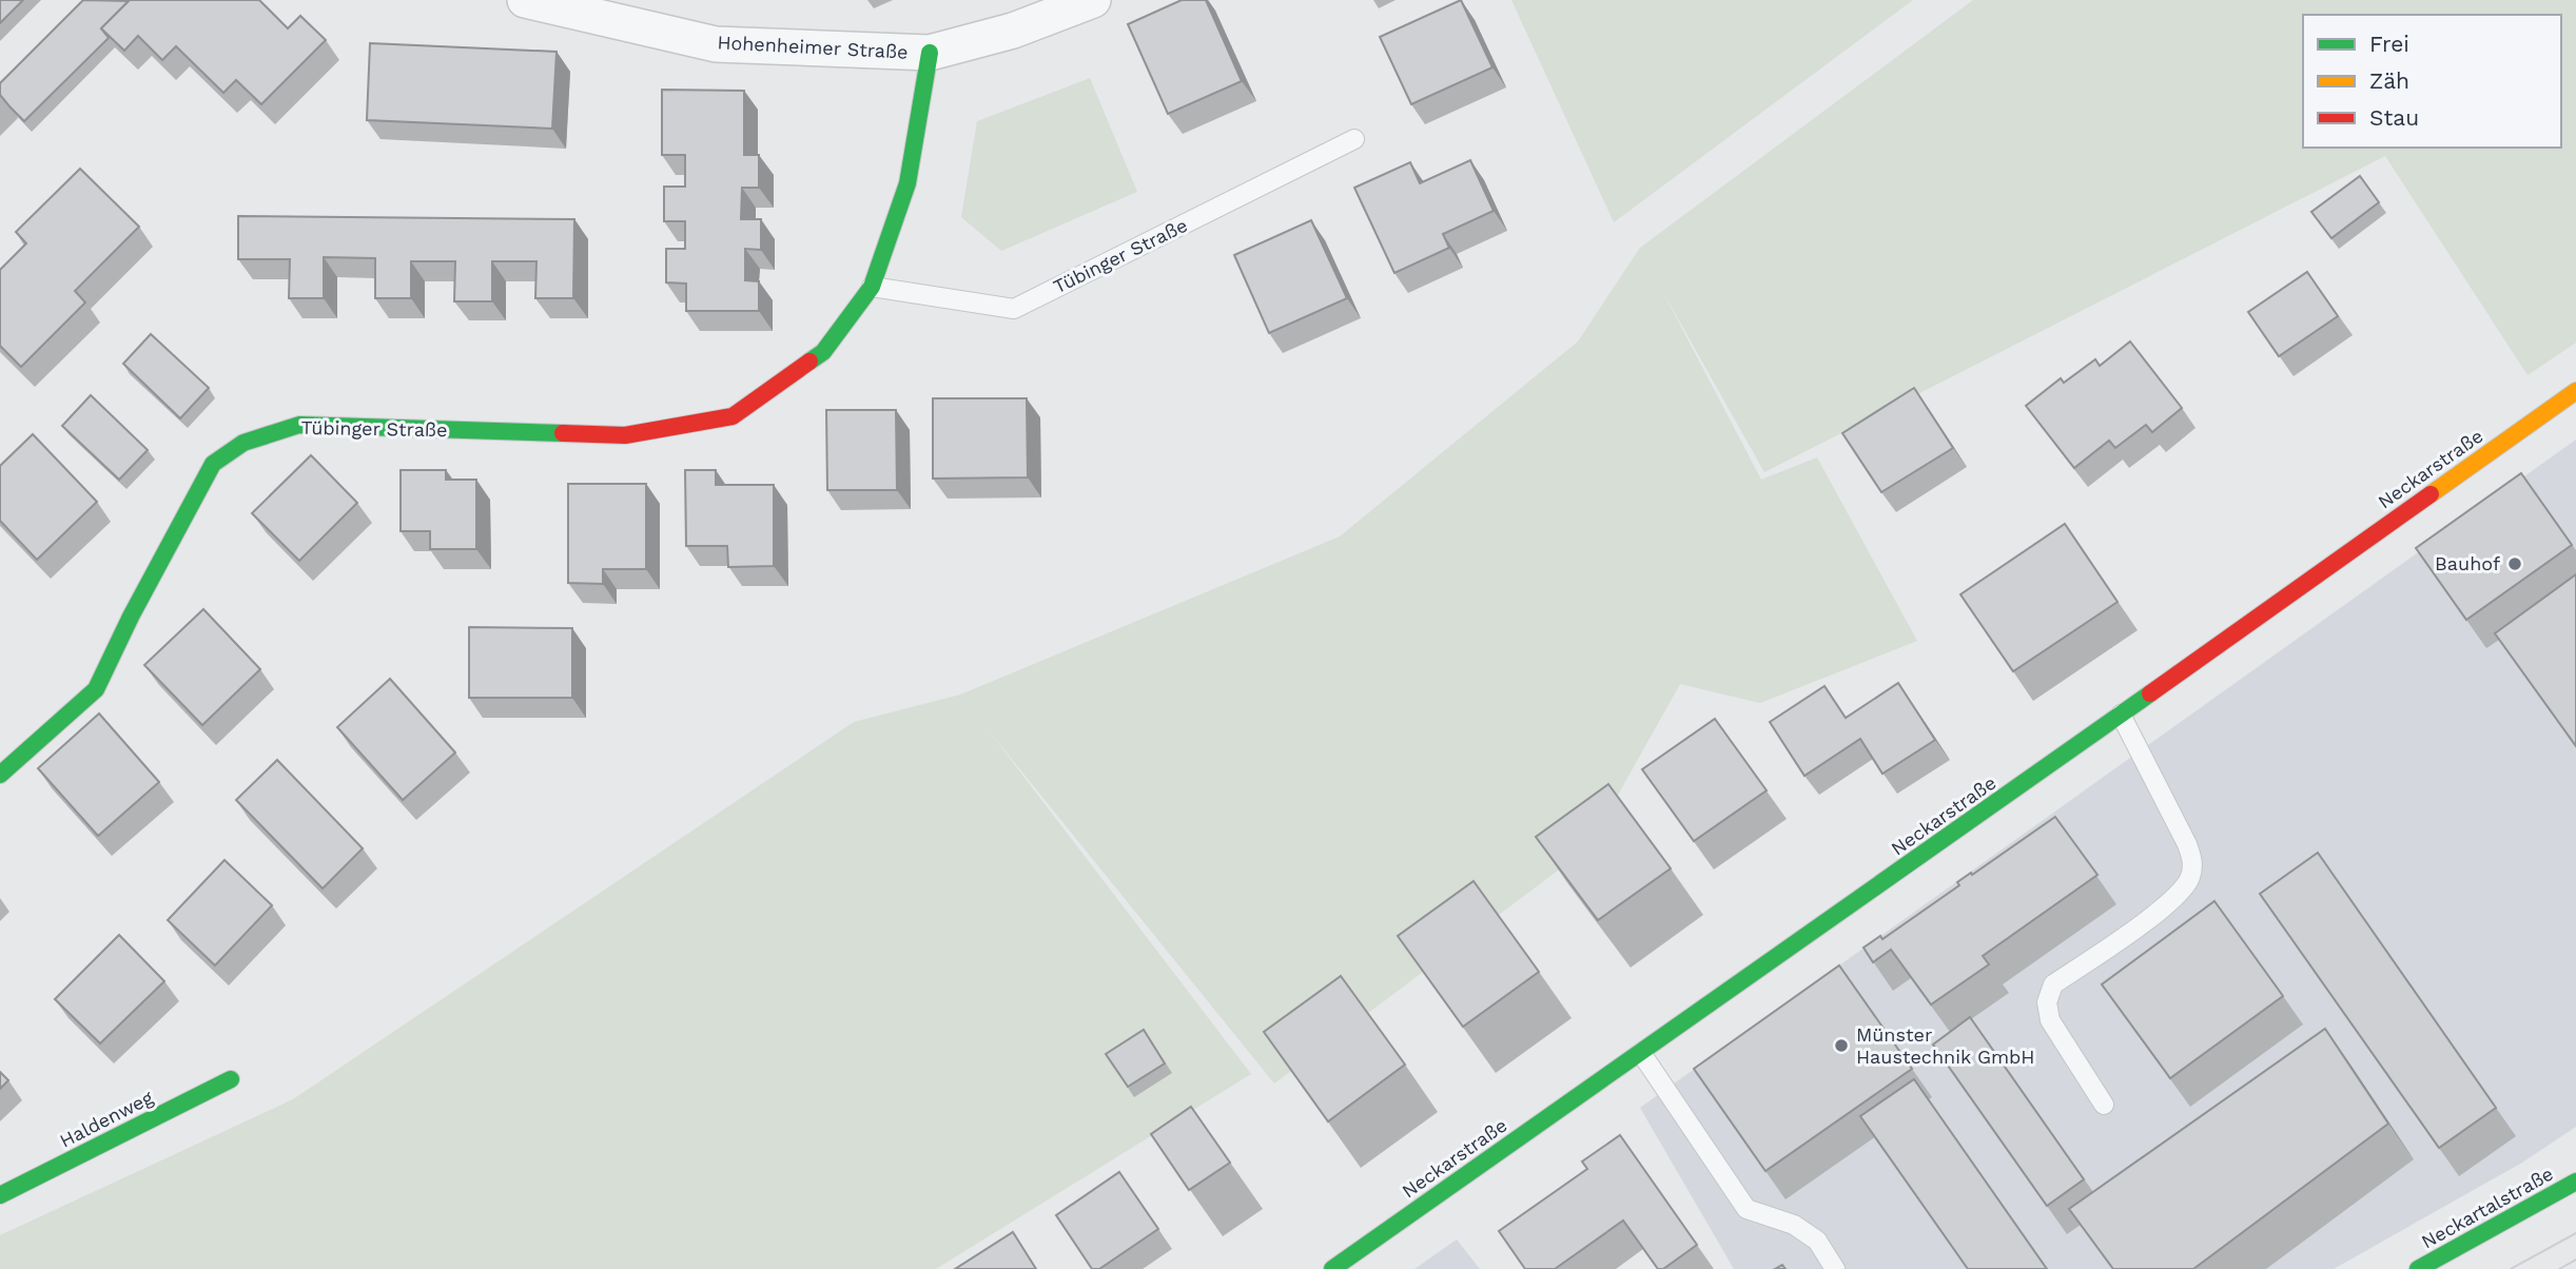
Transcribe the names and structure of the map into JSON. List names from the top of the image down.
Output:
{
  "streets": {
    "street": [
      "Hohenheimer Straße",
      "Tübinger Straße",
      "Neckarstraße",
      "Haldenweg",
      "Neckartalstraße"
    ]
  },
  "crossings": [
    ["Hohenheimer Straße", "Tübinger Straße"]
  ],
  "places": ["Bauhof", "Münster Haustechnik GmbH"],
  "legend": ["Frei", "Zäh", "Stau"]
}
